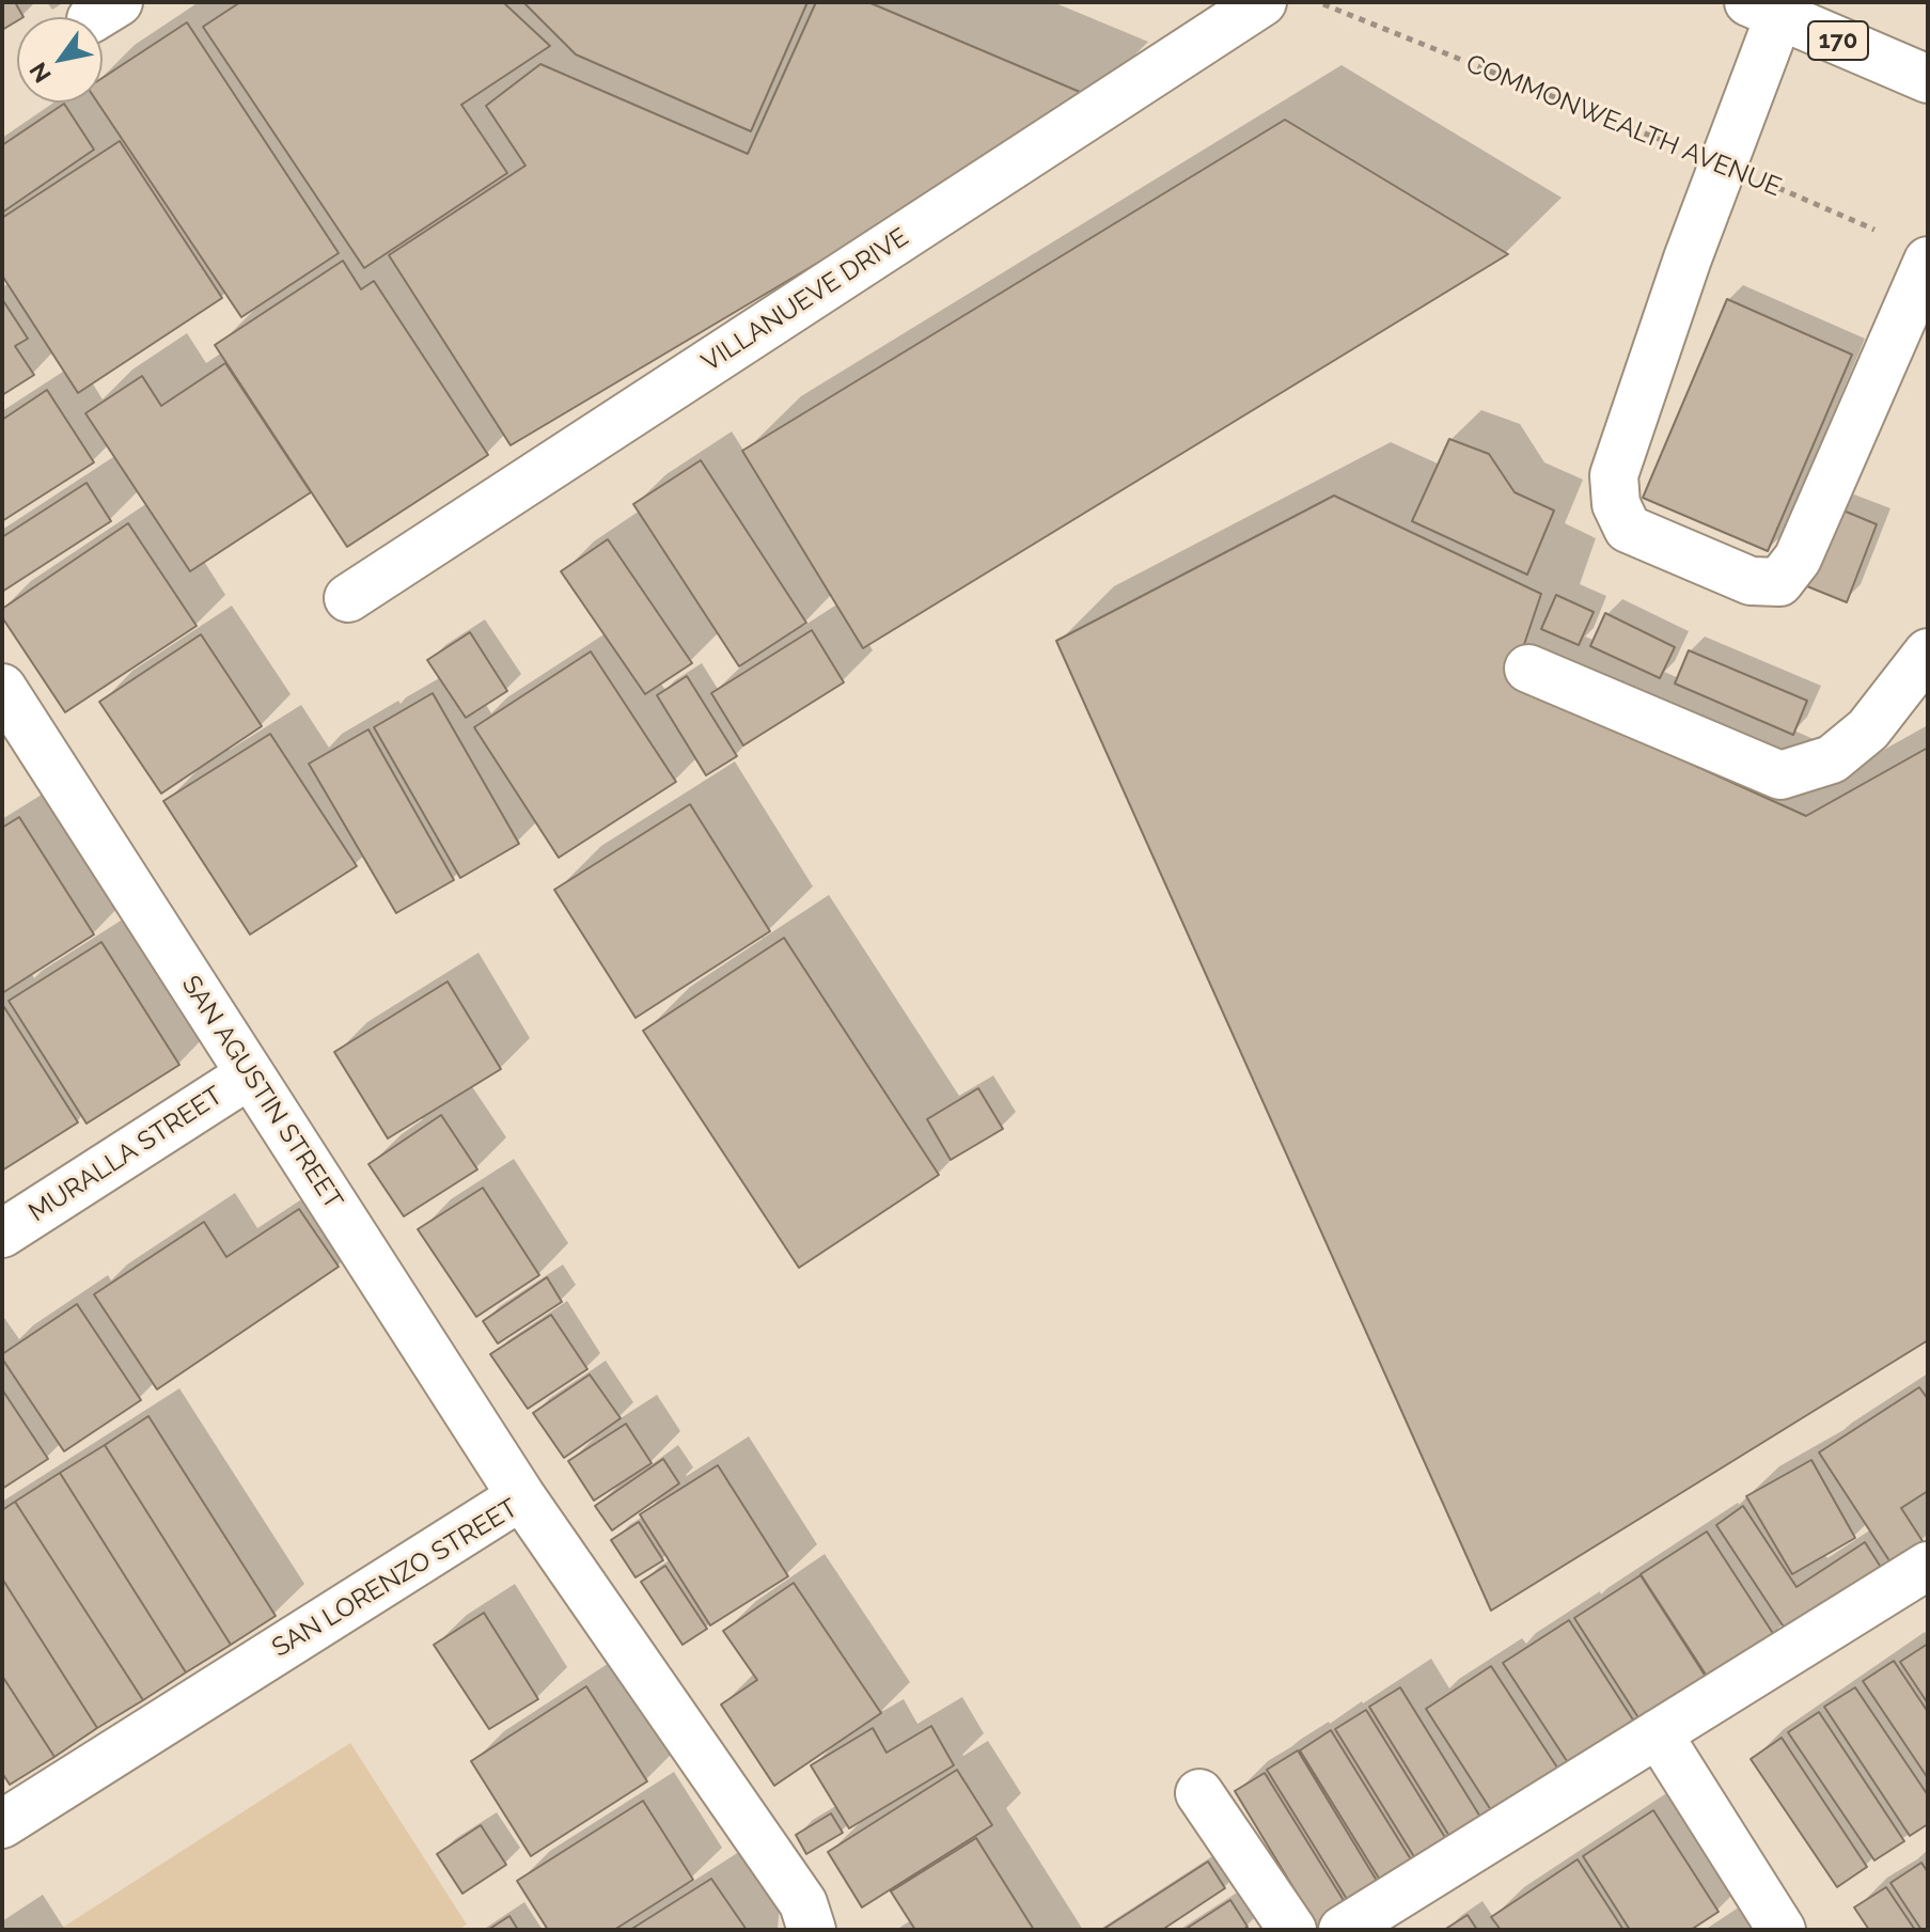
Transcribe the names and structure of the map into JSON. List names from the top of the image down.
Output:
{
  "streets": {
    "street": [
      "170",
      "VILLANUEVE DRIVE",
      "SAN AGUSTIN STREET",
      "MURALLA STREET",
      "SAN LORENZO STREET"
    ],
    "path": ["COMMONWEALTH AVENUE"]
  },
  "crossings": [
    ["SAN AGUSTIN STREET", "MURALLA STREET"],
    ["SAN AGUSTIN STREET", "SAN LORENZO STREET"]
  ],
  "north": "bottom left"
}
